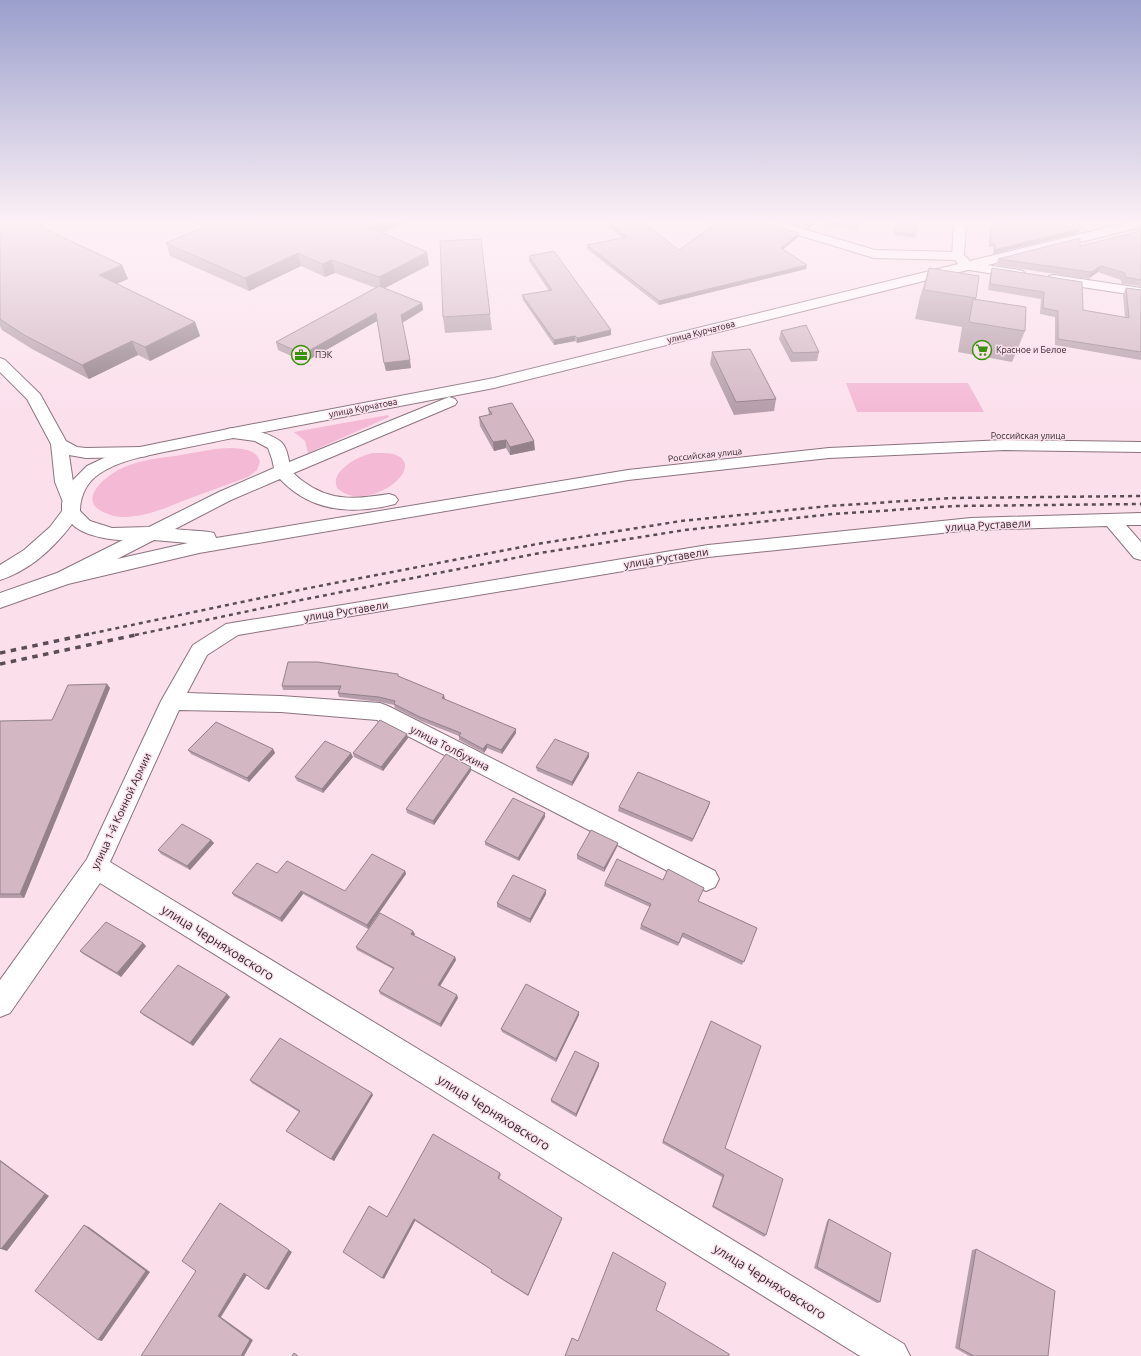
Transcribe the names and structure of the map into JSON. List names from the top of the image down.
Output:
{
  "streets": {
    "main road": ["улица Курчатова", "Российская улица"],
    "street": [
      "улица Руставели",
      "улица Толбухина",
      "улица 1-й Конной Армии",
      "улица Черняховского"
    ]
  },
  "crossings": [
    ["улица Курчатова", "Российская улица"],
    ["улица Руставели", "улица 1-й Конной Армии"],
    ["улица Толбухина", "улица 1-й Конной Армии"],
    ["улица 1-й Конной Армии", "улица Черняховского"]
  ],
  "places": {
    "supermarket": ["Красное и Белое"],
    "office": ["ПЭК"]
  }
}
